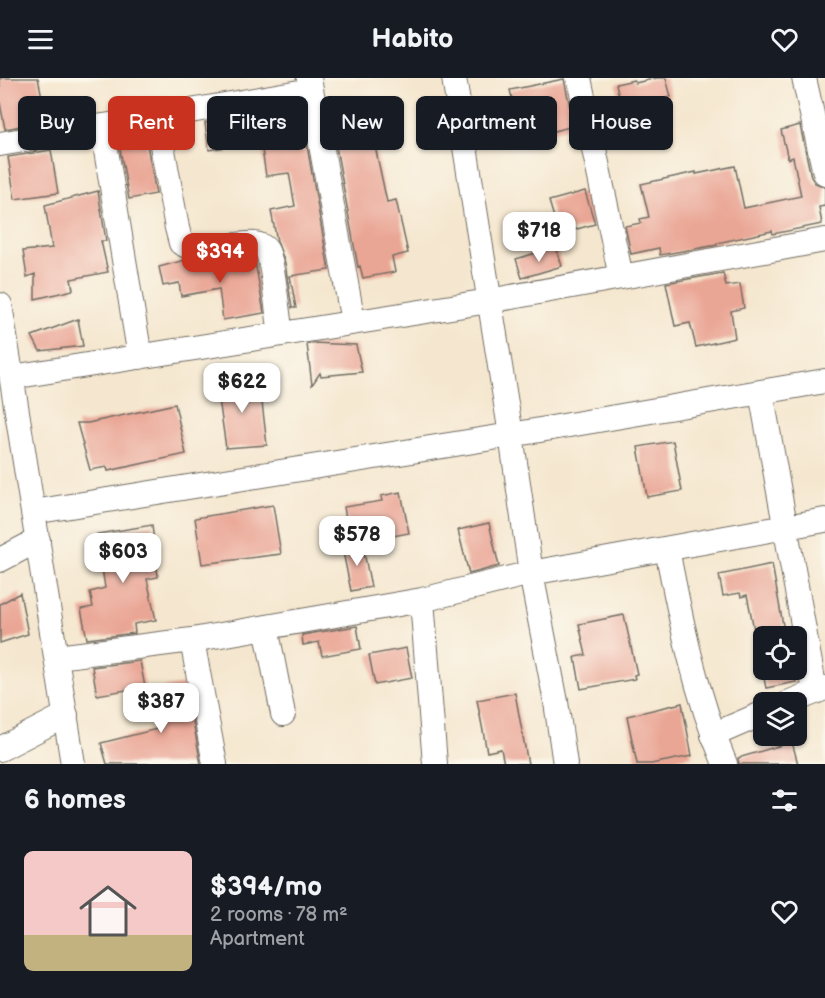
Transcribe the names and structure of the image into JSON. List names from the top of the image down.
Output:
{
  "page": {
    "header": "Habito",
    "chip": [
      "Buy",
      "Rent",
      "Filters",
      "New",
      "Apartment",
      "House"
    ],
    "price": [
      "$718",
      "$394",
      "$622",
      "$578",
      "$603",
      "$387"
    ],
    "heading": "6 homes",
    "list": [
      {
        "name": "$394/mo",
        "note": "2 rooms · 78 m² · Apartment"
      }
    ]
  }
}
